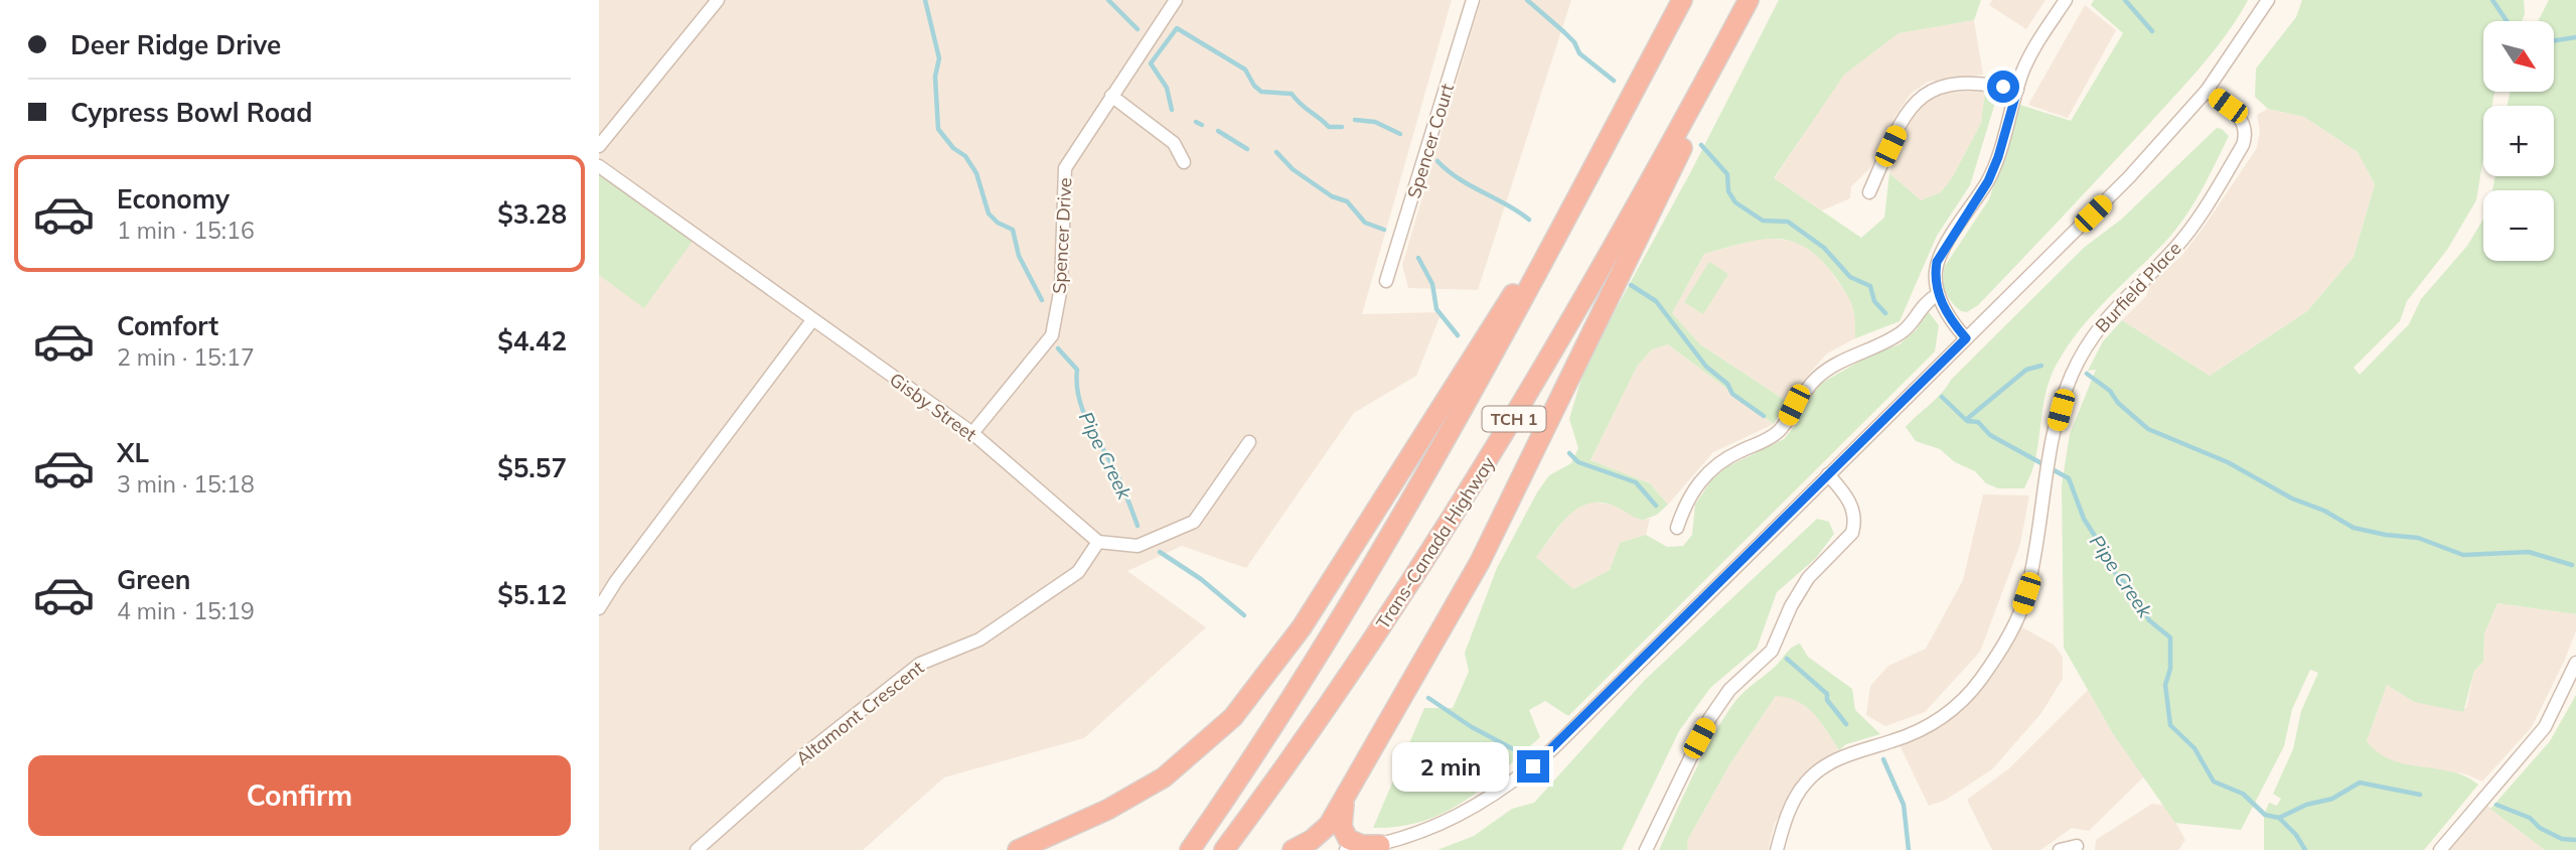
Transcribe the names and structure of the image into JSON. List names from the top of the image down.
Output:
{
  "streets": {
    "highway": ["TCH 1", "Trans-Canada Highway"],
    "street": [
      "Spencer Court",
      "Spencer Drive",
      "Burfield Place",
      "Gisby Street",
      "Altamont Crescent"
    ]
  },
  "crossings": [
    ["Spencer Drive", "Gisby Street"],
    ["Gisby Street", "Altamont Crescent"]
  ],
  "water": ["Pipe Creek"],
  "north": "bottom right",
  "page": {
    "banner": ["Deer Ridge Drive", "Cypress Bowl Road"],
    "map_buttons": ["+", "−"],
    "list": [
      {
        "name": "Economy",
        "note": "1 min · 15:16",
        "value": "$3.28"
      },
      {
        "name": "Comfort",
        "note": "2 min · 15:17",
        "value": "$4.42"
      },
      {
        "name": "XL",
        "note": "3 min · 15:18",
        "value": "$5.57"
      },
      {
        "name": "Green",
        "note": "4 min · 15:19",
        "value": "$5.12"
      }
    ],
    "buttons": "Confirm",
    "bubble": "2 min"
  }
}
